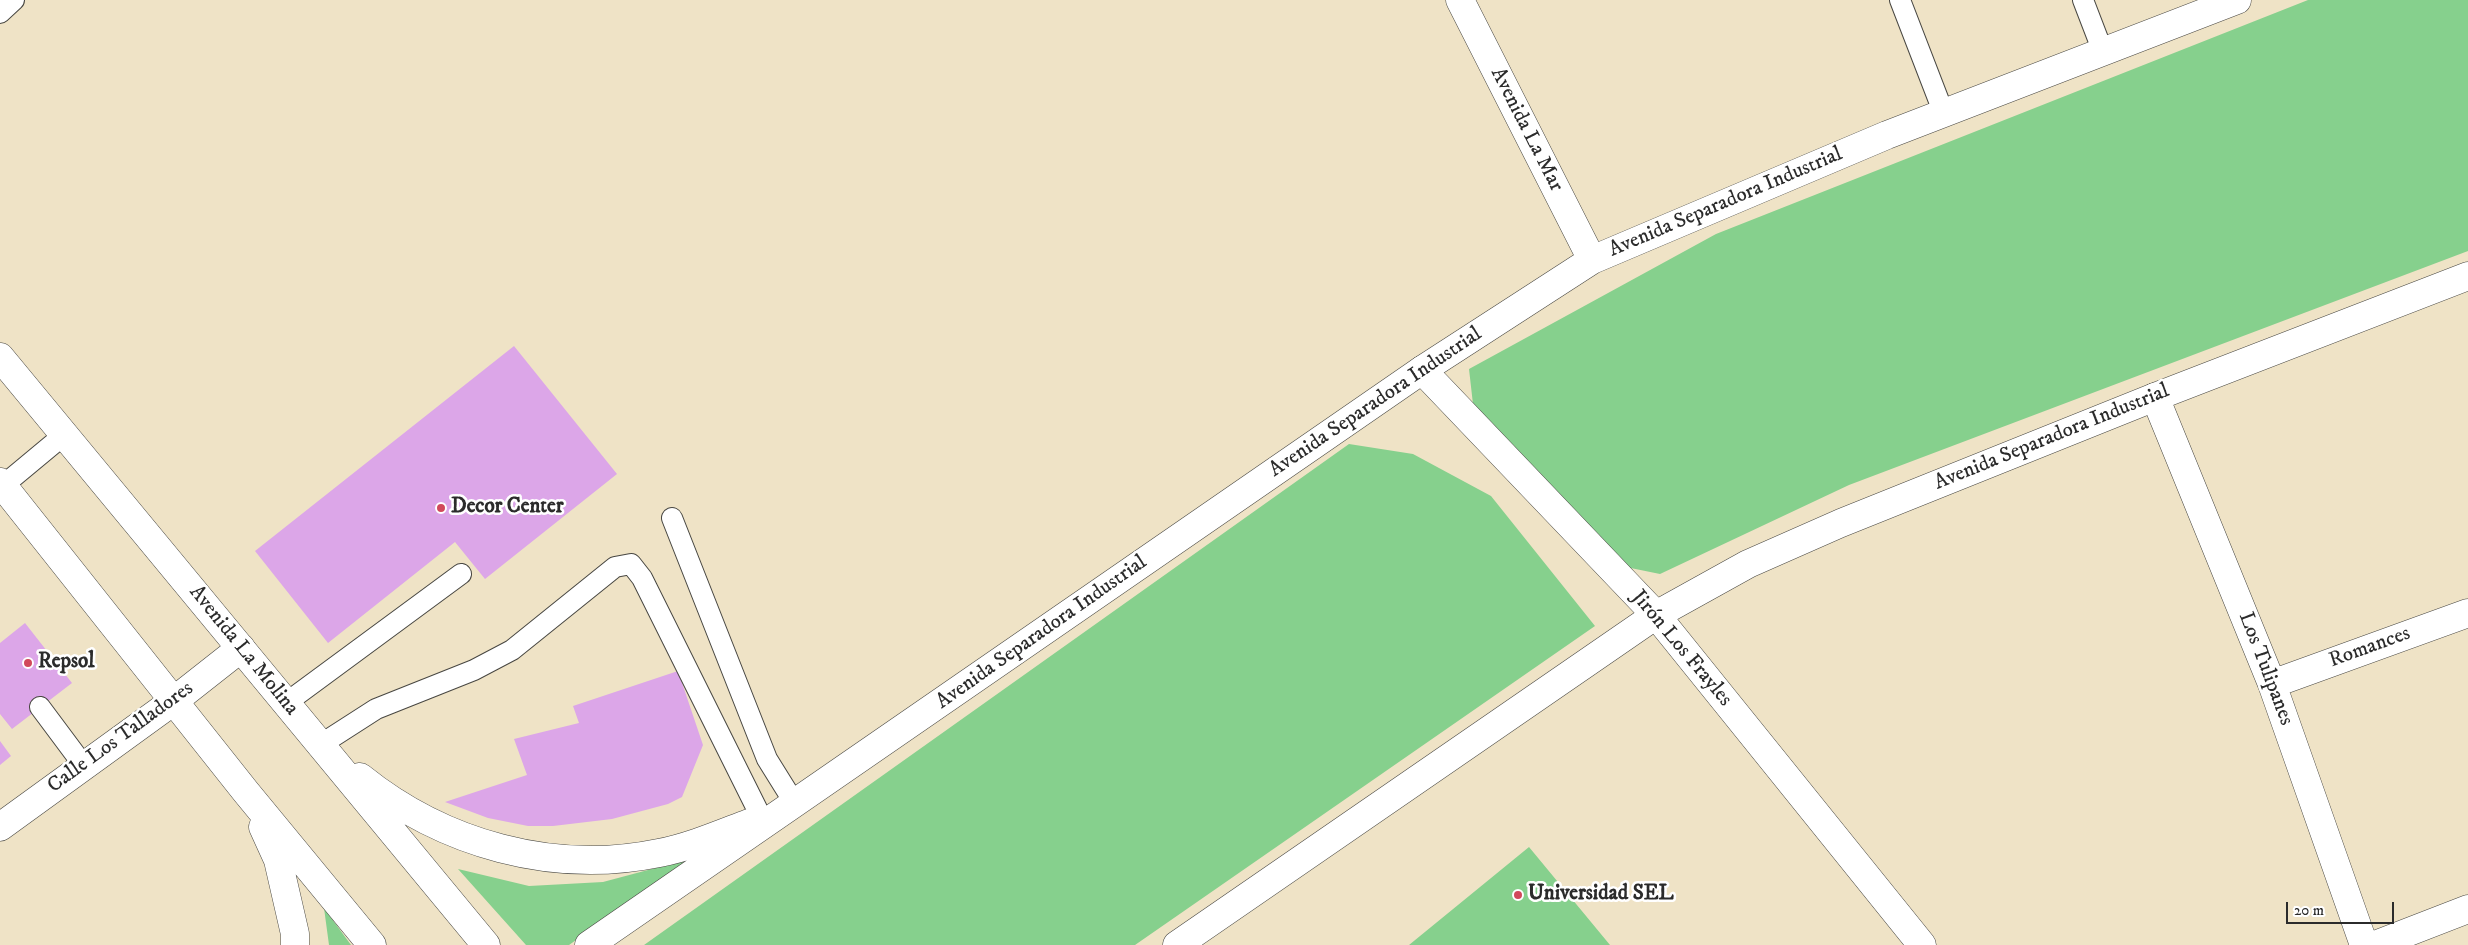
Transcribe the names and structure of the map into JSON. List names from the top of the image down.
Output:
{
  "streets": {
    "main road": [
      "Avenida La Mar",
      "Avenida Separadora Industrial",
      "Romances",
      "Jirón Los Frayles",
      "Avenida La Molina",
      "Los Tulipanes",
      "Calle Los Talladores"
    ]
  },
  "crossings": [
    ["Avenida La Mar", "Avenida Separadora Industrial"],
    ["Avenida Separadora Industrial", "Jirón Los Frayles"],
    ["Avenida Separadora Industrial", "Los Tulipanes"],
    ["Romances", "Los Tulipanes"],
    ["Avenida La Molina", "Calle Los Talladores"]
  ],
  "places": ["Decor Center", "Repsol", "Universidad SEL"],
  "scale_bar": "20 m"
}
